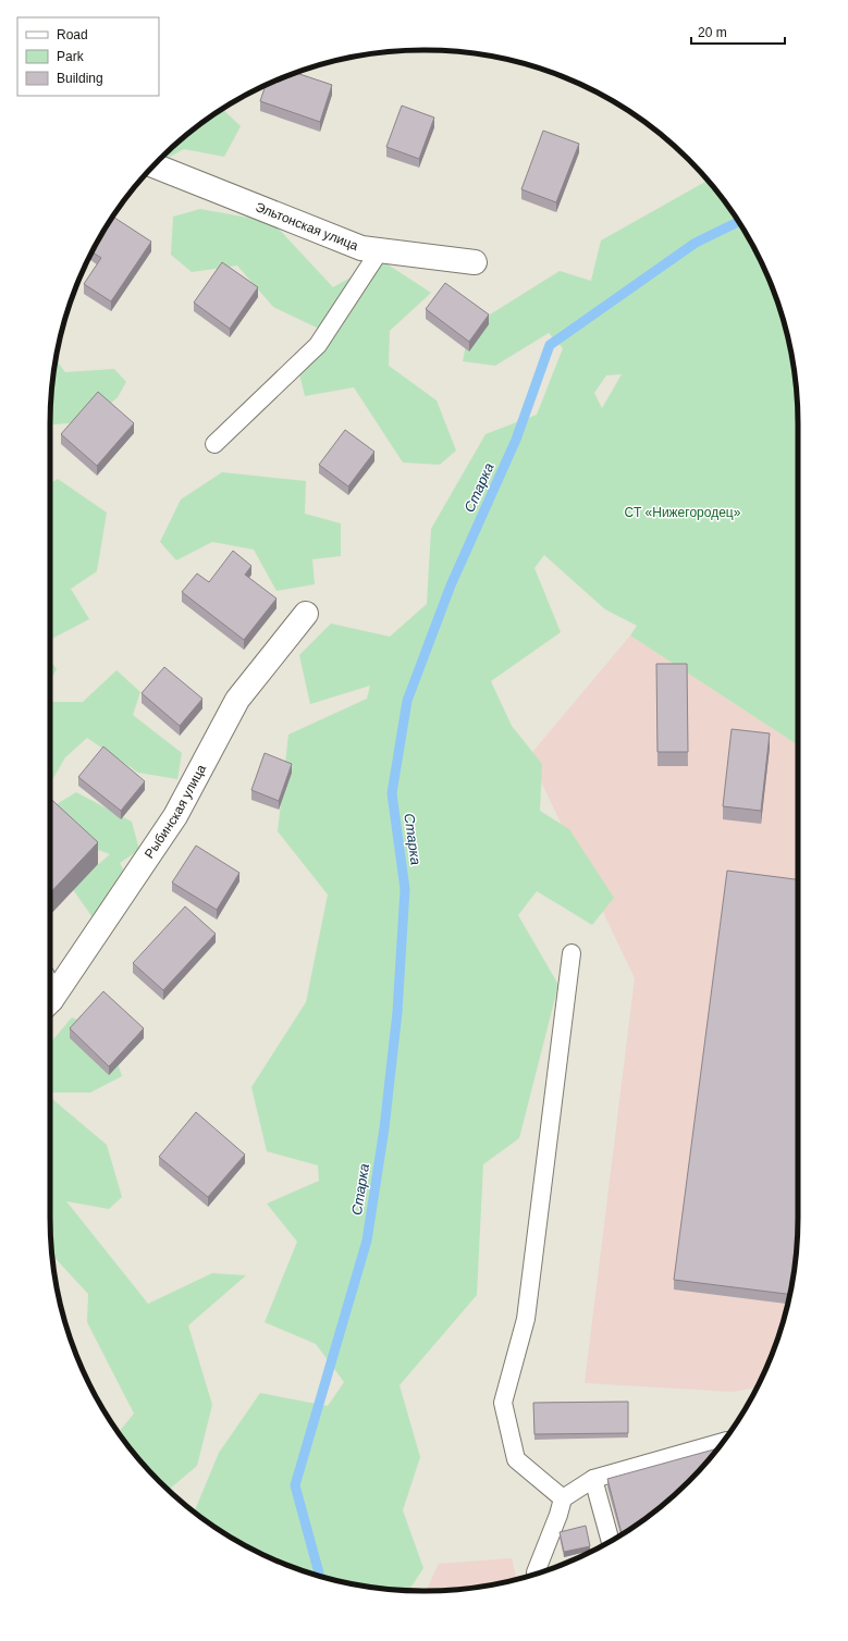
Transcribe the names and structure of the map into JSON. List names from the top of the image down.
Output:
{
  "streets": {
    "street": ["Эльтонская улица", "Рыбинская улица"]
  },
  "water": ["Старка"],
  "parks": ["СТ «Нижегородец»"],
  "legend": ["Road", "Park", "Building"],
  "scale_bar": "20 m"
}
